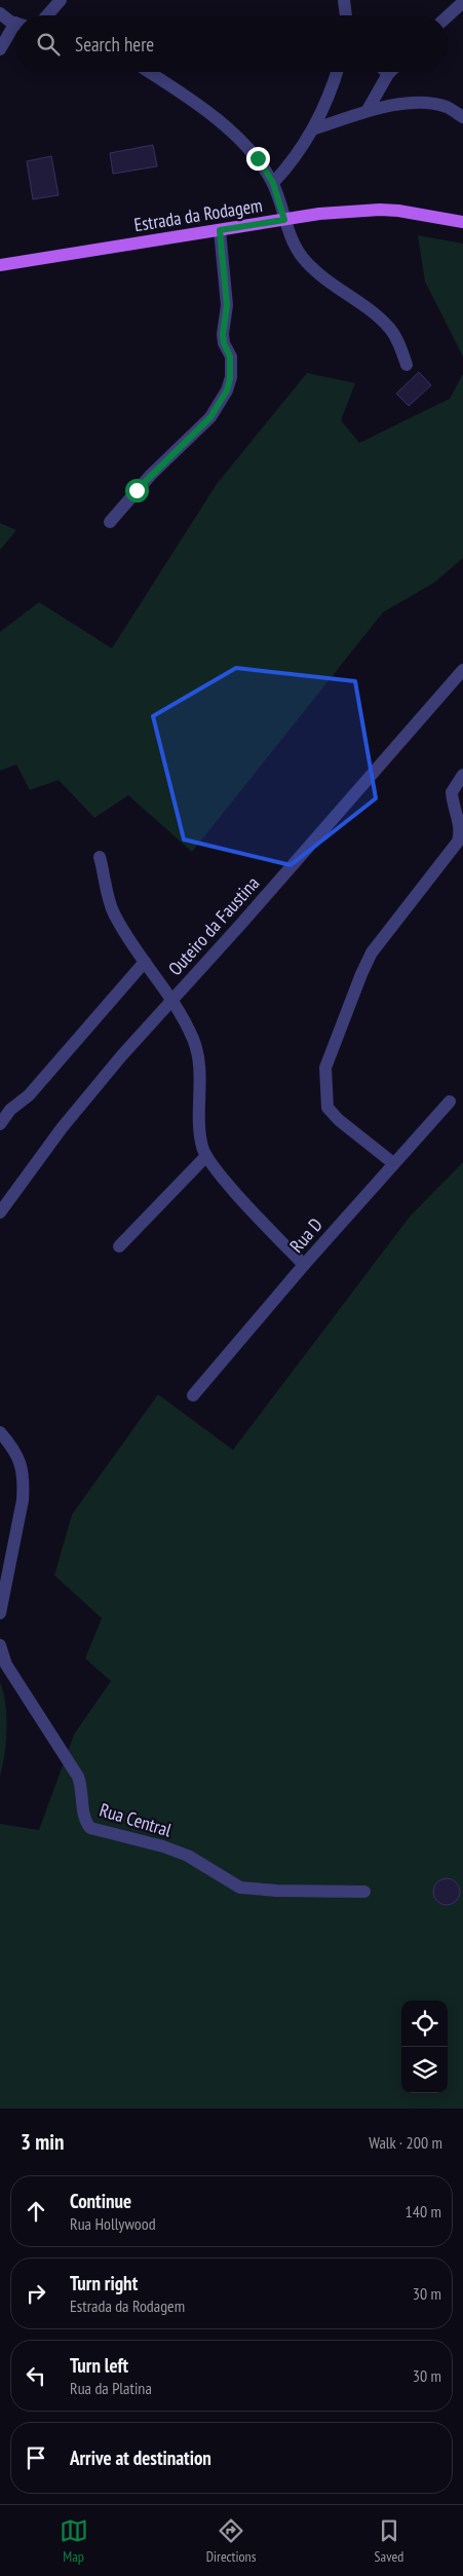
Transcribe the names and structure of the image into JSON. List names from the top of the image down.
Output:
{
  "streets": {
    "main road": ["Estrada da Rodagem"],
    "street": ["Outeiro da Faustina", "Rua D", "Rua Central"]
  },
  "page": {
    "search": "Search here",
    "heading": ["3 min", "Walk · 200 m"],
    "list": [
      ["Continue", "Rua Hollywood", "140 m"],
      ["Turn right", "Estrada da Rodagem", "30 m"],
      ["Turn left", "Rua da Platina", "30 m"],
      "Arrive at destination"
    ],
    "nav": ["Map", "Directions", "Saved"]
  }
}
